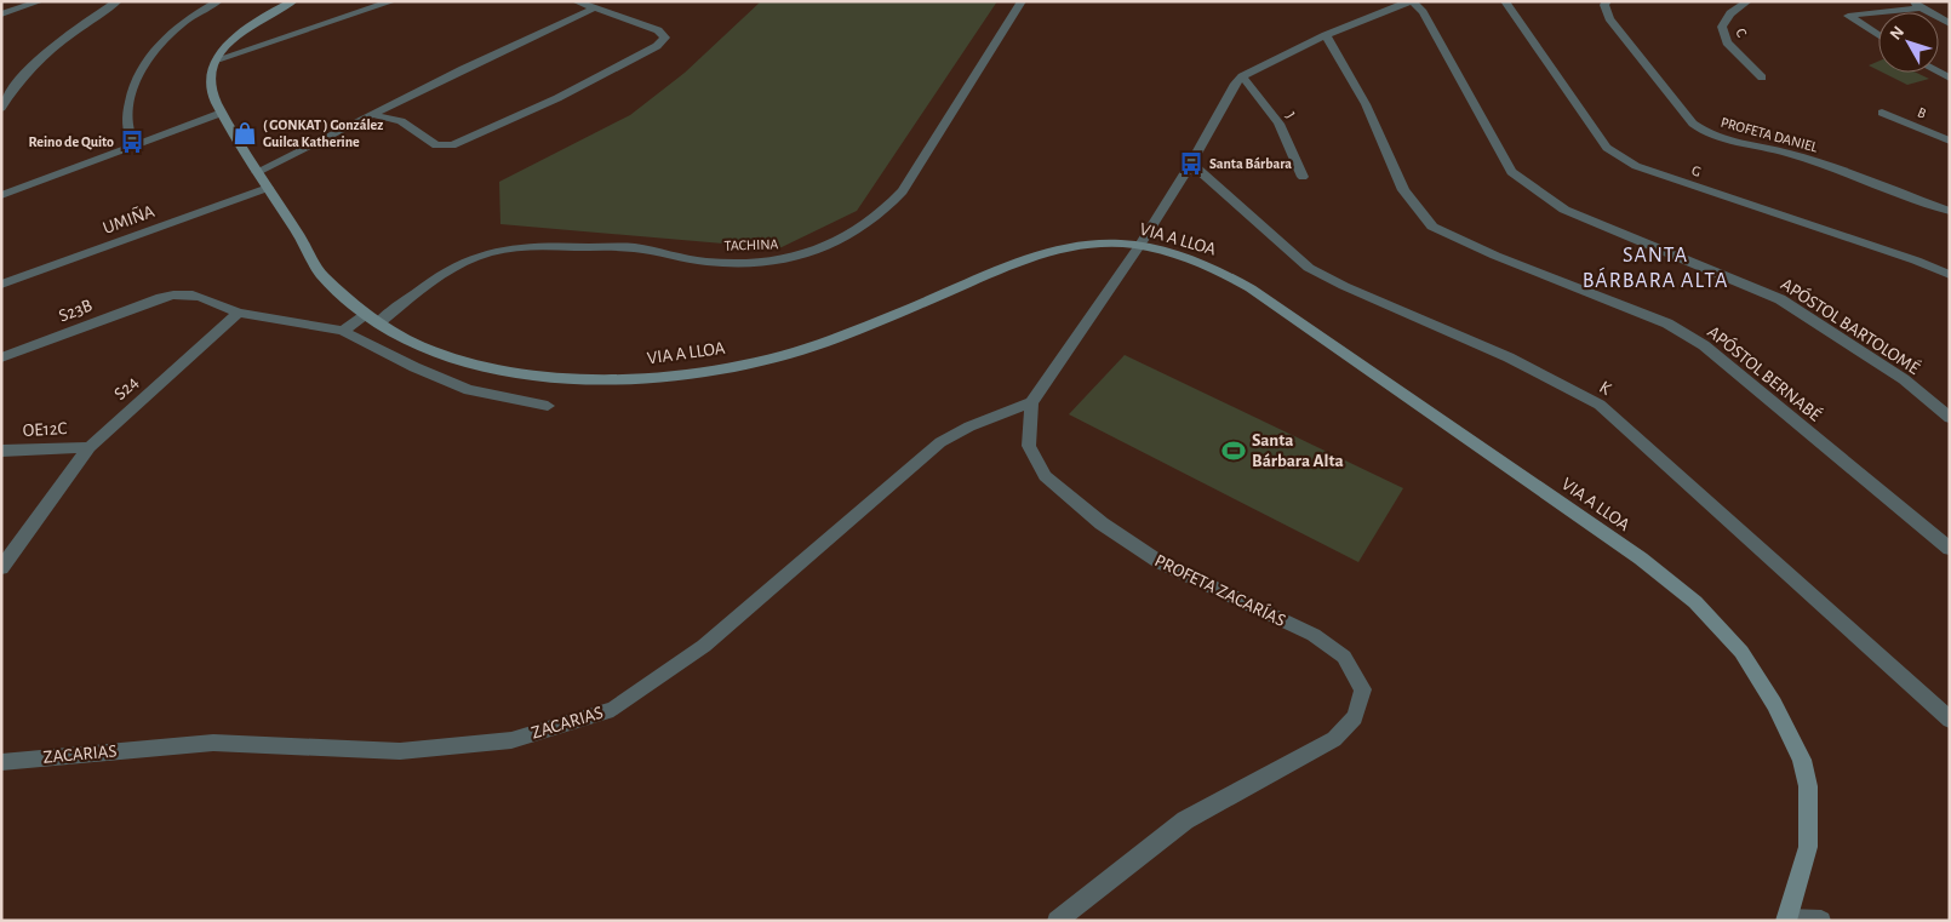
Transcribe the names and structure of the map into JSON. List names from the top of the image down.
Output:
{
  "streets": {
    "street": [
      "C",
      "B",
      "J",
      "PROFETA DANIEL",
      "G",
      "UMIÑA",
      "VIA A LLOA",
      "TACHINA",
      "S23B",
      "APÓSTOL BARTOLOMÉ",
      "APÓSTOL BERNABÉ",
      "S24",
      "K",
      "OE12C",
      "PROFETA ZACARÍAS",
      "ZACARIAS"
    ]
  },
  "crossings": [
    ["UMIÑA", "VIA A LLOA"],
    ["VIA A LLOA", "TACHINA"],
    ["S23B", "S24"],
    ["S24", "OE12C"],
    ["PROFETA ZACARÍAS", "ZACARIAS"]
  ],
  "districts": ["SANTA BÁRBARA ALTA"],
  "places": {
    "shop": ["( GONKAT ) González Guilca Katherine"],
    "bus stop": ["Reino de Quito", "Santa Bárbara"],
    "sports": ["Santa Bárbara Alta"]
  },
  "north": "top left"
}
